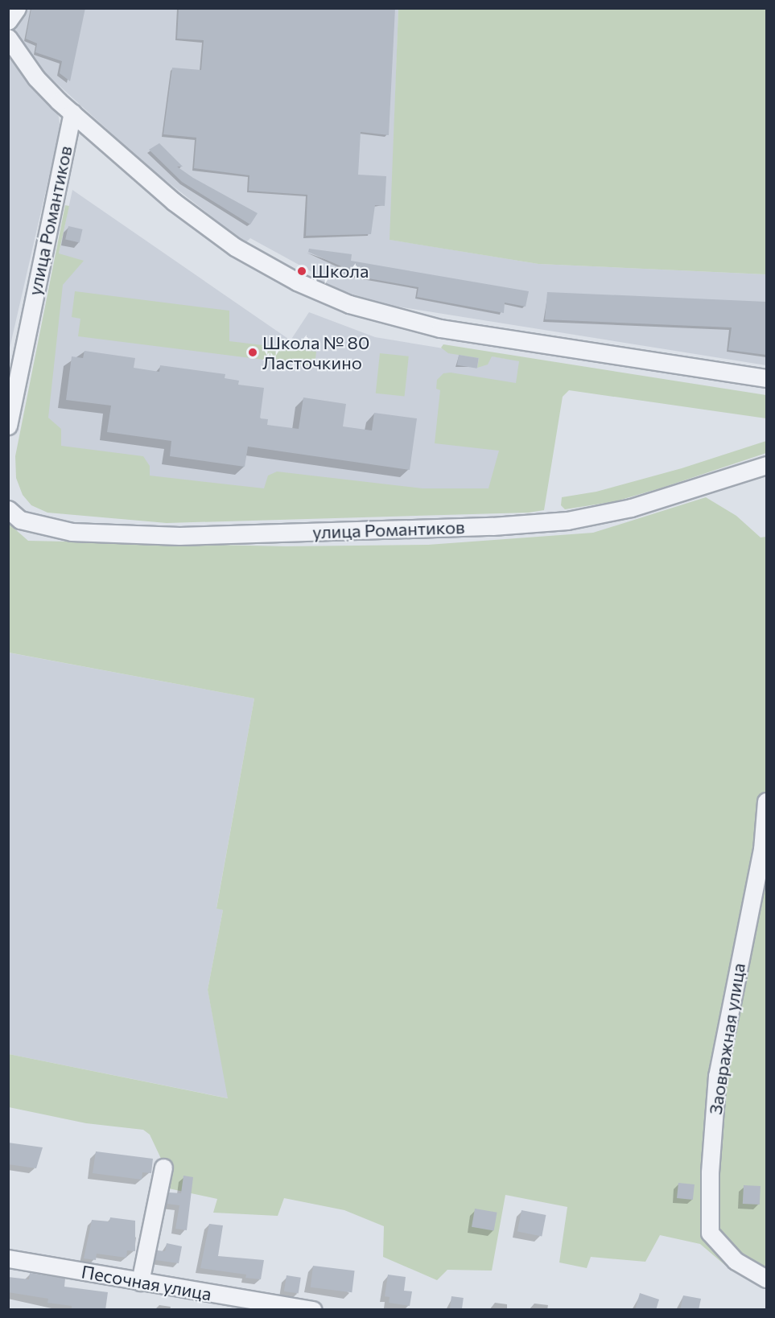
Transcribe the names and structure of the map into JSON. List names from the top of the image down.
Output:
{
  "streets": {
    "street": ["улица Романтиков", "Заовражная улица", "Песочная улица"]
  },
  "places": ["Школа", "Школа № 80 Ласточкино"]
}
